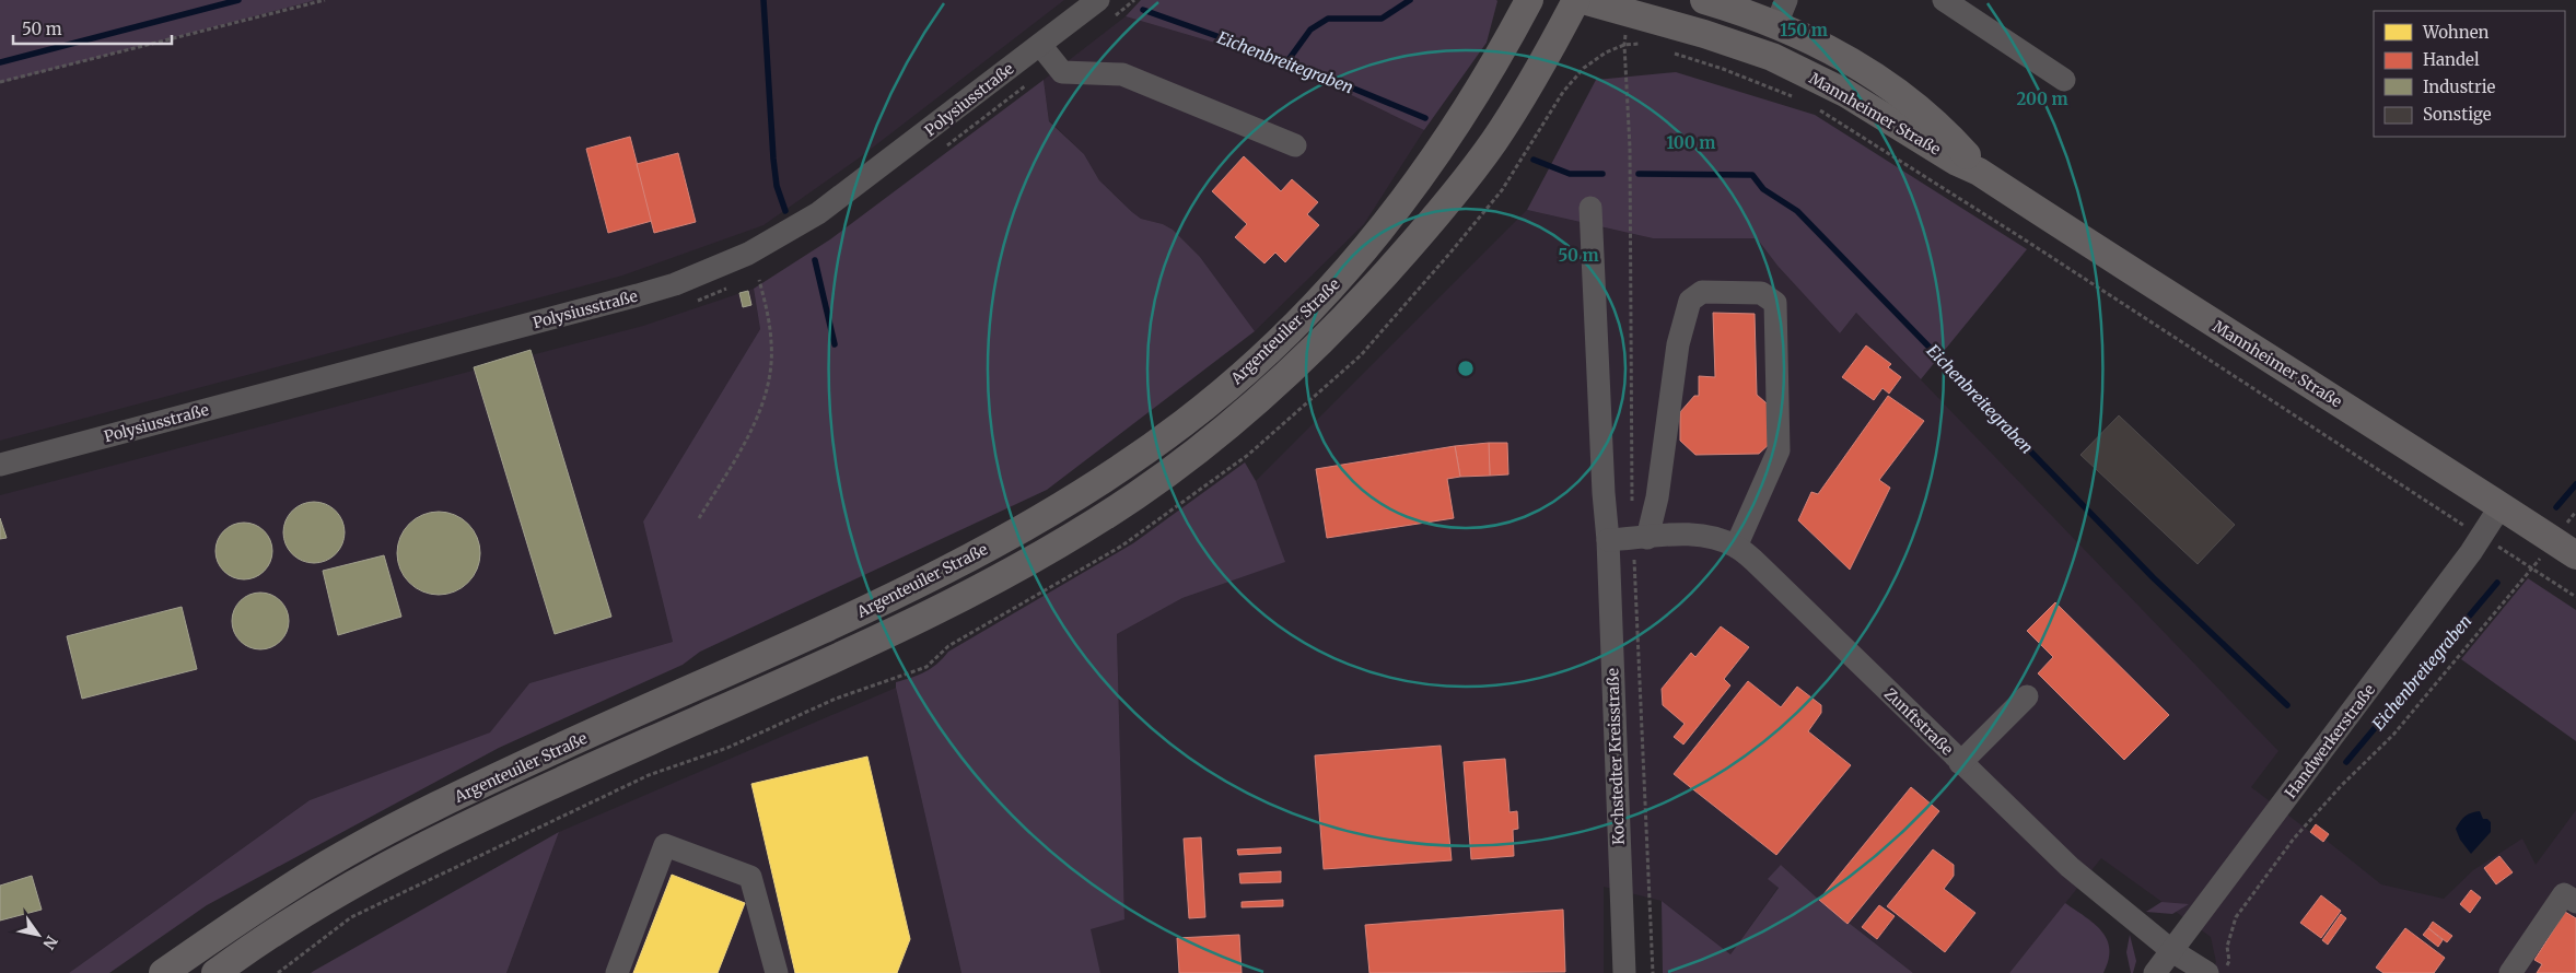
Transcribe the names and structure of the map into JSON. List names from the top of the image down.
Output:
{
  "streets": {
    "main road": ["Mannheimer Straße", "Argenteuiler Straße"],
    "street": [
      "Polysiusstraße",
      "Zunftstraße",
      "Handwerkerstraße",
      "Kochstedter Kreisstraße"
    ]
  },
  "crossings": [
    ["Mannheimer Straße", "Handwerkerstraße"],
    ["Zunftstraße", "Handwerkerstraße"],
    ["Zunftstraße", "Kochstedter Kreisstraße"]
  ],
  "water": ["Eichenbreitegraben"],
  "legend": [
    "Wohnen",
    "Handel",
    "Industrie",
    "Sonstige"
  ],
  "scale_bar": "50 m",
  "north": "bottom right",
  "rings": [
    "150 m",
    "200 m",
    "100 m",
    "50 m"
  ]
}
